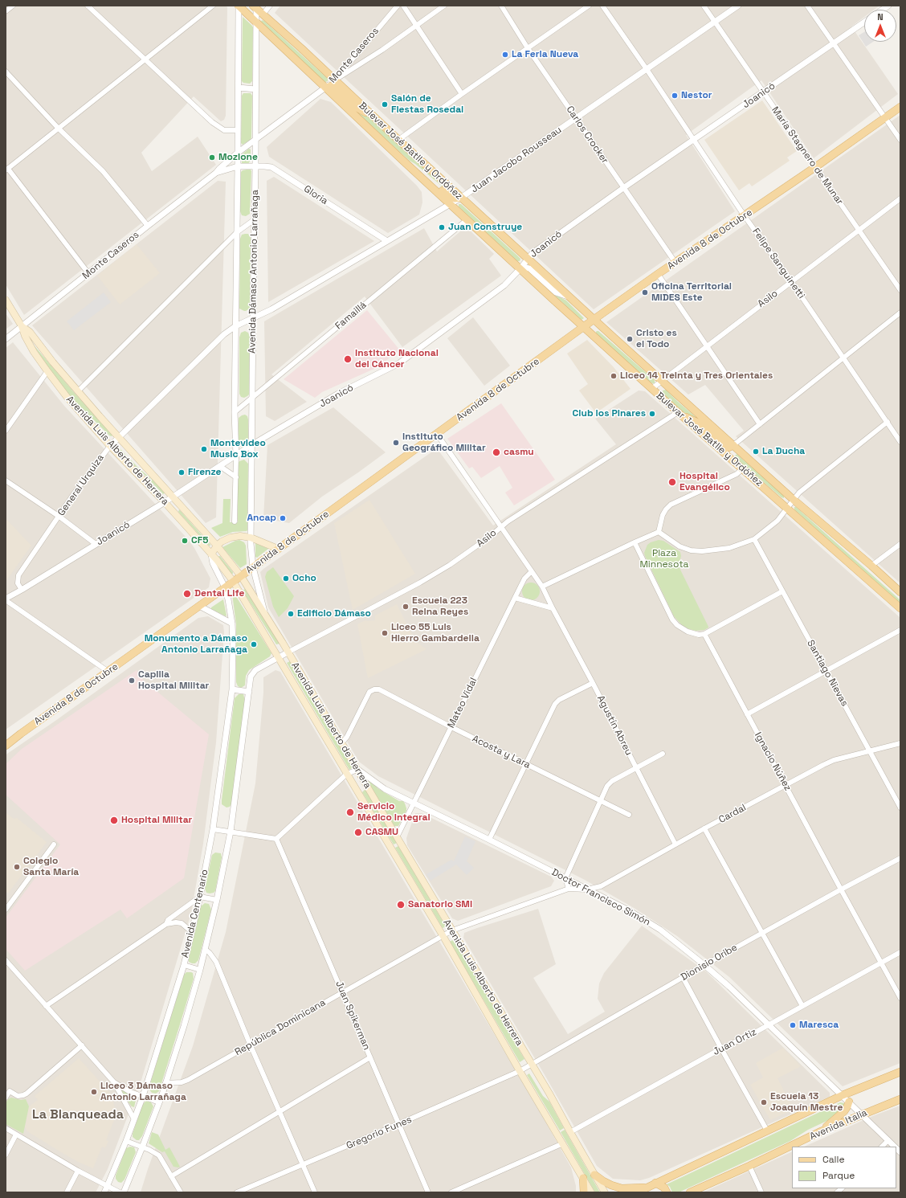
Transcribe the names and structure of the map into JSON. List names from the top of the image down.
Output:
{
  "streets": {
    "main road": [
      "Bulevar José Batlle y Ordóñez",
      "Avenida 8 de Octubre",
      "Avenida Luis Alberto de Herrera",
      "Avenida Italia"
    ],
    "street": [
      "Monte Caseros",
      "Joanicó",
      "Carlos Crocker",
      "María Stagnero de Munar",
      "Juan Jacobo Rousseau",
      "Gloria",
      "Felipe Sanguinetti",
      "Avenida Dámaso Antonio Larrañaga",
      "Asilo",
      "Famaillá",
      "General Urquiza",
      "Santiago Nievas",
      "Mateo Vidal",
      "Agustín Abreu",
      "Acosta y Lara",
      "Ignacio Núñez",
      "Cardal",
      "Doctor Francisco Simón",
      "Avenida Centenario",
      "Dionisio Oribe",
      "Juan Spikerman",
      "República Dominicana",
      "Juan Ortiz",
      "Gregorio Funes"
    ]
  },
  "crossings": [
    ["Monte Caseros", "Bulevar José Batlle y Ordóñez"],
    ["Monte Caseros", "Gloria"],
    ["Monte Caseros", "Avenida Dámaso Antonio Larrañaga"],
    ["Monte Caseros", "Avenida Luis Alberto de Herrera"],
    ["Joanicó", "Carlos Crocker"],
    ["Joanicó", "Bulevar José Batlle y Ordóñez"],
    ["Joanicó", "María Stagnero de Munar"],
    ["Joanicó", "Felipe Sanguinetti"],
    ["Joanicó", "Avenida Dámaso Antonio Larrañaga"],
    ["Joanicó", "Avenida Luis Alberto de Herrera"],
    ["Joanicó", "General Urquiza"],
    ["Carlos Crocker", "Juan Jacobo Rousseau"],
    ["Carlos Crocker", "Avenida 8 de Octubre"],
    ["Bulevar José Batlle y Ordóñez", "Juan Jacobo Rousseau"],
    ["Bulevar José Batlle y Ordóñez", "Avenida 8 de Octubre"],
    ["Bulevar José Batlle y Ordóñez", "Avenida Dámaso Antonio Larrañaga"],
    ["Bulevar José Batlle y Ordóñez", "Asilo"],
    ["Bulevar José Batlle y Ordóñez", "Famaillá"],
    ["María Stagnero de Munar", "Juan Jacobo Rousseau"],
    ["María Stagnero de Munar", "Avenida 8 de Octubre"],
    ["María Stagnero de Munar", "Asilo"],
    ["Juan Jacobo Rousseau", "Gloria"],
    ["Juan Jacobo Rousseau", "Felipe Sanguinetti"],
    ["Juan Jacobo Rousseau", "Avenida Dámaso Antonio Larrañaga"],
    ["Juan Jacobo Rousseau", "General Urquiza"],
    ["Gloria", "Avenida Dámaso Antonio Larrañaga"],
    ["Avenida 8 de Octubre", "Felipe Sanguinetti"],
    ["Avenida 8 de Octubre", "Avenida Dámaso Antonio Larrañaga"],
    ["Avenida 8 de Octubre", "Avenida Luis Alberto de Herrera"],
    ["Avenida 8 de Octubre", "Agustín Abreu"],
    ["Avenida 8 de Octubre", "Avenida Centenario"],
    ["Felipe Sanguinetti", "Asilo"],
    ["Avenida Dámaso Antonio Larrañaga", "Famaillá"],
    ["Avenida Dámaso Antonio Larrañaga", "Avenida Luis Alberto de Herrera"],
    ["Avenida Dámaso Antonio Larrañaga", "General Urquiza"],
    ["Asilo", "Avenida Luis Alberto de Herrera"],
    ["Asilo", "Agustín Abreu"],
    ["Asilo", "Avenida Centenario"],
    ["Avenida Luis Alberto de Herrera", "General Urquiza"],
    ["Avenida Luis Alberto de Herrera", "Mateo Vidal"],
    ["Avenida Luis Alberto de Herrera", "Acosta y Lara"],
    ["Avenida Luis Alberto de Herrera", "Cardal"],
    ["Avenida Luis Alberto de Herrera", "Doctor Francisco Simón"],
    ["Avenida Luis Alberto de Herrera", "Avenida Centenario"],
    ["Avenida Luis Alberto de Herrera", "Dionisio Oribe"],
    ["Avenida Luis Alberto de Herrera", "República Dominicana"],
    ["Avenida Luis Alberto de Herrera", "Juan Ortiz"],
    ["Avenida Luis Alberto de Herrera", "Gregorio Funes"],
    ["Santiago Nievas", "Cardal"],
    ["Mateo Vidal", "Agustín Abreu"],
    ["Mateo Vidal", "Acosta y Lara"],
    ["Mateo Vidal", "Doctor Francisco Simón"],
    ["Agustín Abreu", "Cardal"],
    ["Ignacio Núñez", "Cardal"],
    ["Ignacio Núñez", "Dionisio Oribe"],
    ["Ignacio Núñez", "Juan Ortiz"],
    ["Cardal", "Doctor Francisco Simón"],
    ["Cardal", "República Dominicana"],
    ["Doctor Francisco Simón", "Dionisio Oribe"],
    ["Doctor Francisco Simón", "Juan Ortiz"],
    ["Doctor Francisco Simón", "Avenida Italia"],
    ["Avenida Centenario", "República Dominicana"],
    ["Dionisio Oribe", "Gregorio Funes"],
    ["Juan Spikerman", "República Dominicana"],
    ["Juan Spikerman", "Gregorio Funes"]
  ],
  "districts": ["La Blanqueada"],
  "parks": ["Plaza Minnesota"],
  "places": [
    "La Feria Nueva",
    "Nestor",
    "Salón de Fiestas Rosedal",
    "Mozione",
    "Juan Construye",
    "Oficina Territorial MIDES Este",
    "Cristo es el Todo",
    "Instituto Nacional del Cáncer",
    "Liceo 14 Treinta y Tres Orientales",
    "Club los Pinares",
    "Instituto Geográfico Militar",
    "Montevideo Music Box",
    "La Ducha",
    "casmu",
    "Firenze",
    "Hospital Evangélico",
    "Ancap",
    "CF5",
    "Ocho",
    "Dental Life",
    "Escuela 223 Reina Reyes",
    "Edificio Dámaso",
    "Liceo 55 Luis Hierro Gambardella",
    "Monumento a Dámaso Antonio Larrañaga",
    "Capilla Hospital Militar",
    "Servicio Médico Integral",
    "Hospital Militar",
    "CASMU",
    "Colegio Santa María",
    "Sanatorio SMI",
    "Maresca",
    "Liceo 3 Dámaso Antonio Larrañaga",
    "Escuela 13 Joaquín Mestre"
  ],
  "legend": ["Calle", "Parque"],
  "north": "top"
}
